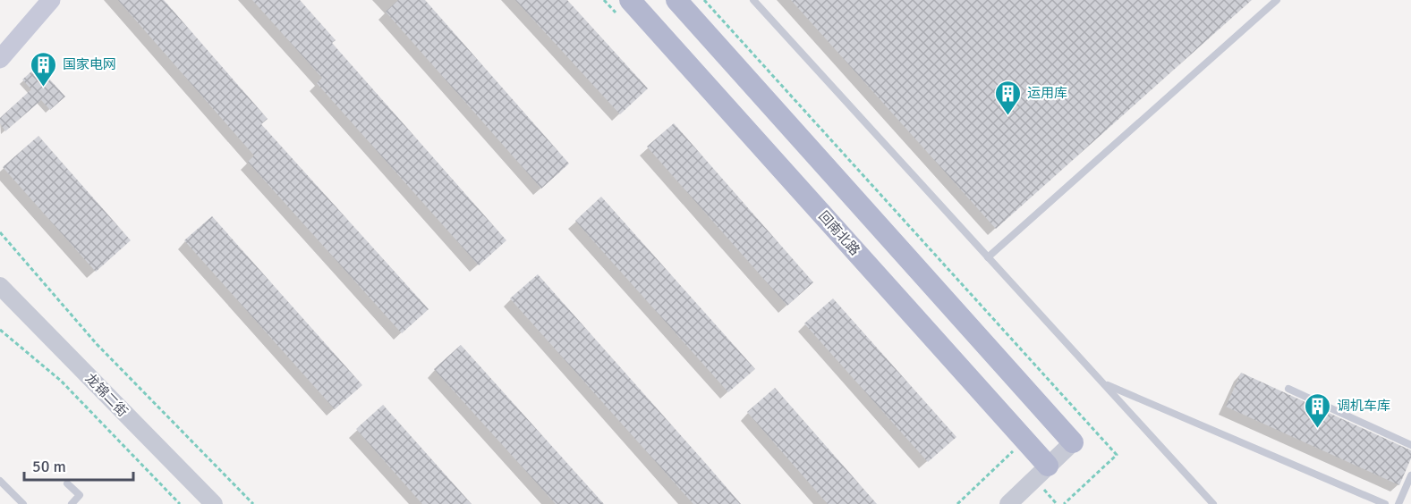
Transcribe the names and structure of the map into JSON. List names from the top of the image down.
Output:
{
  "streets": {
    "main road": ["回南北路"],
    "street": ["龙锦二街"]
  },
  "places": {
    "building": ["国家电网", "运用库", "调机车库"]
  },
  "scale_bar": "50 m"
}
